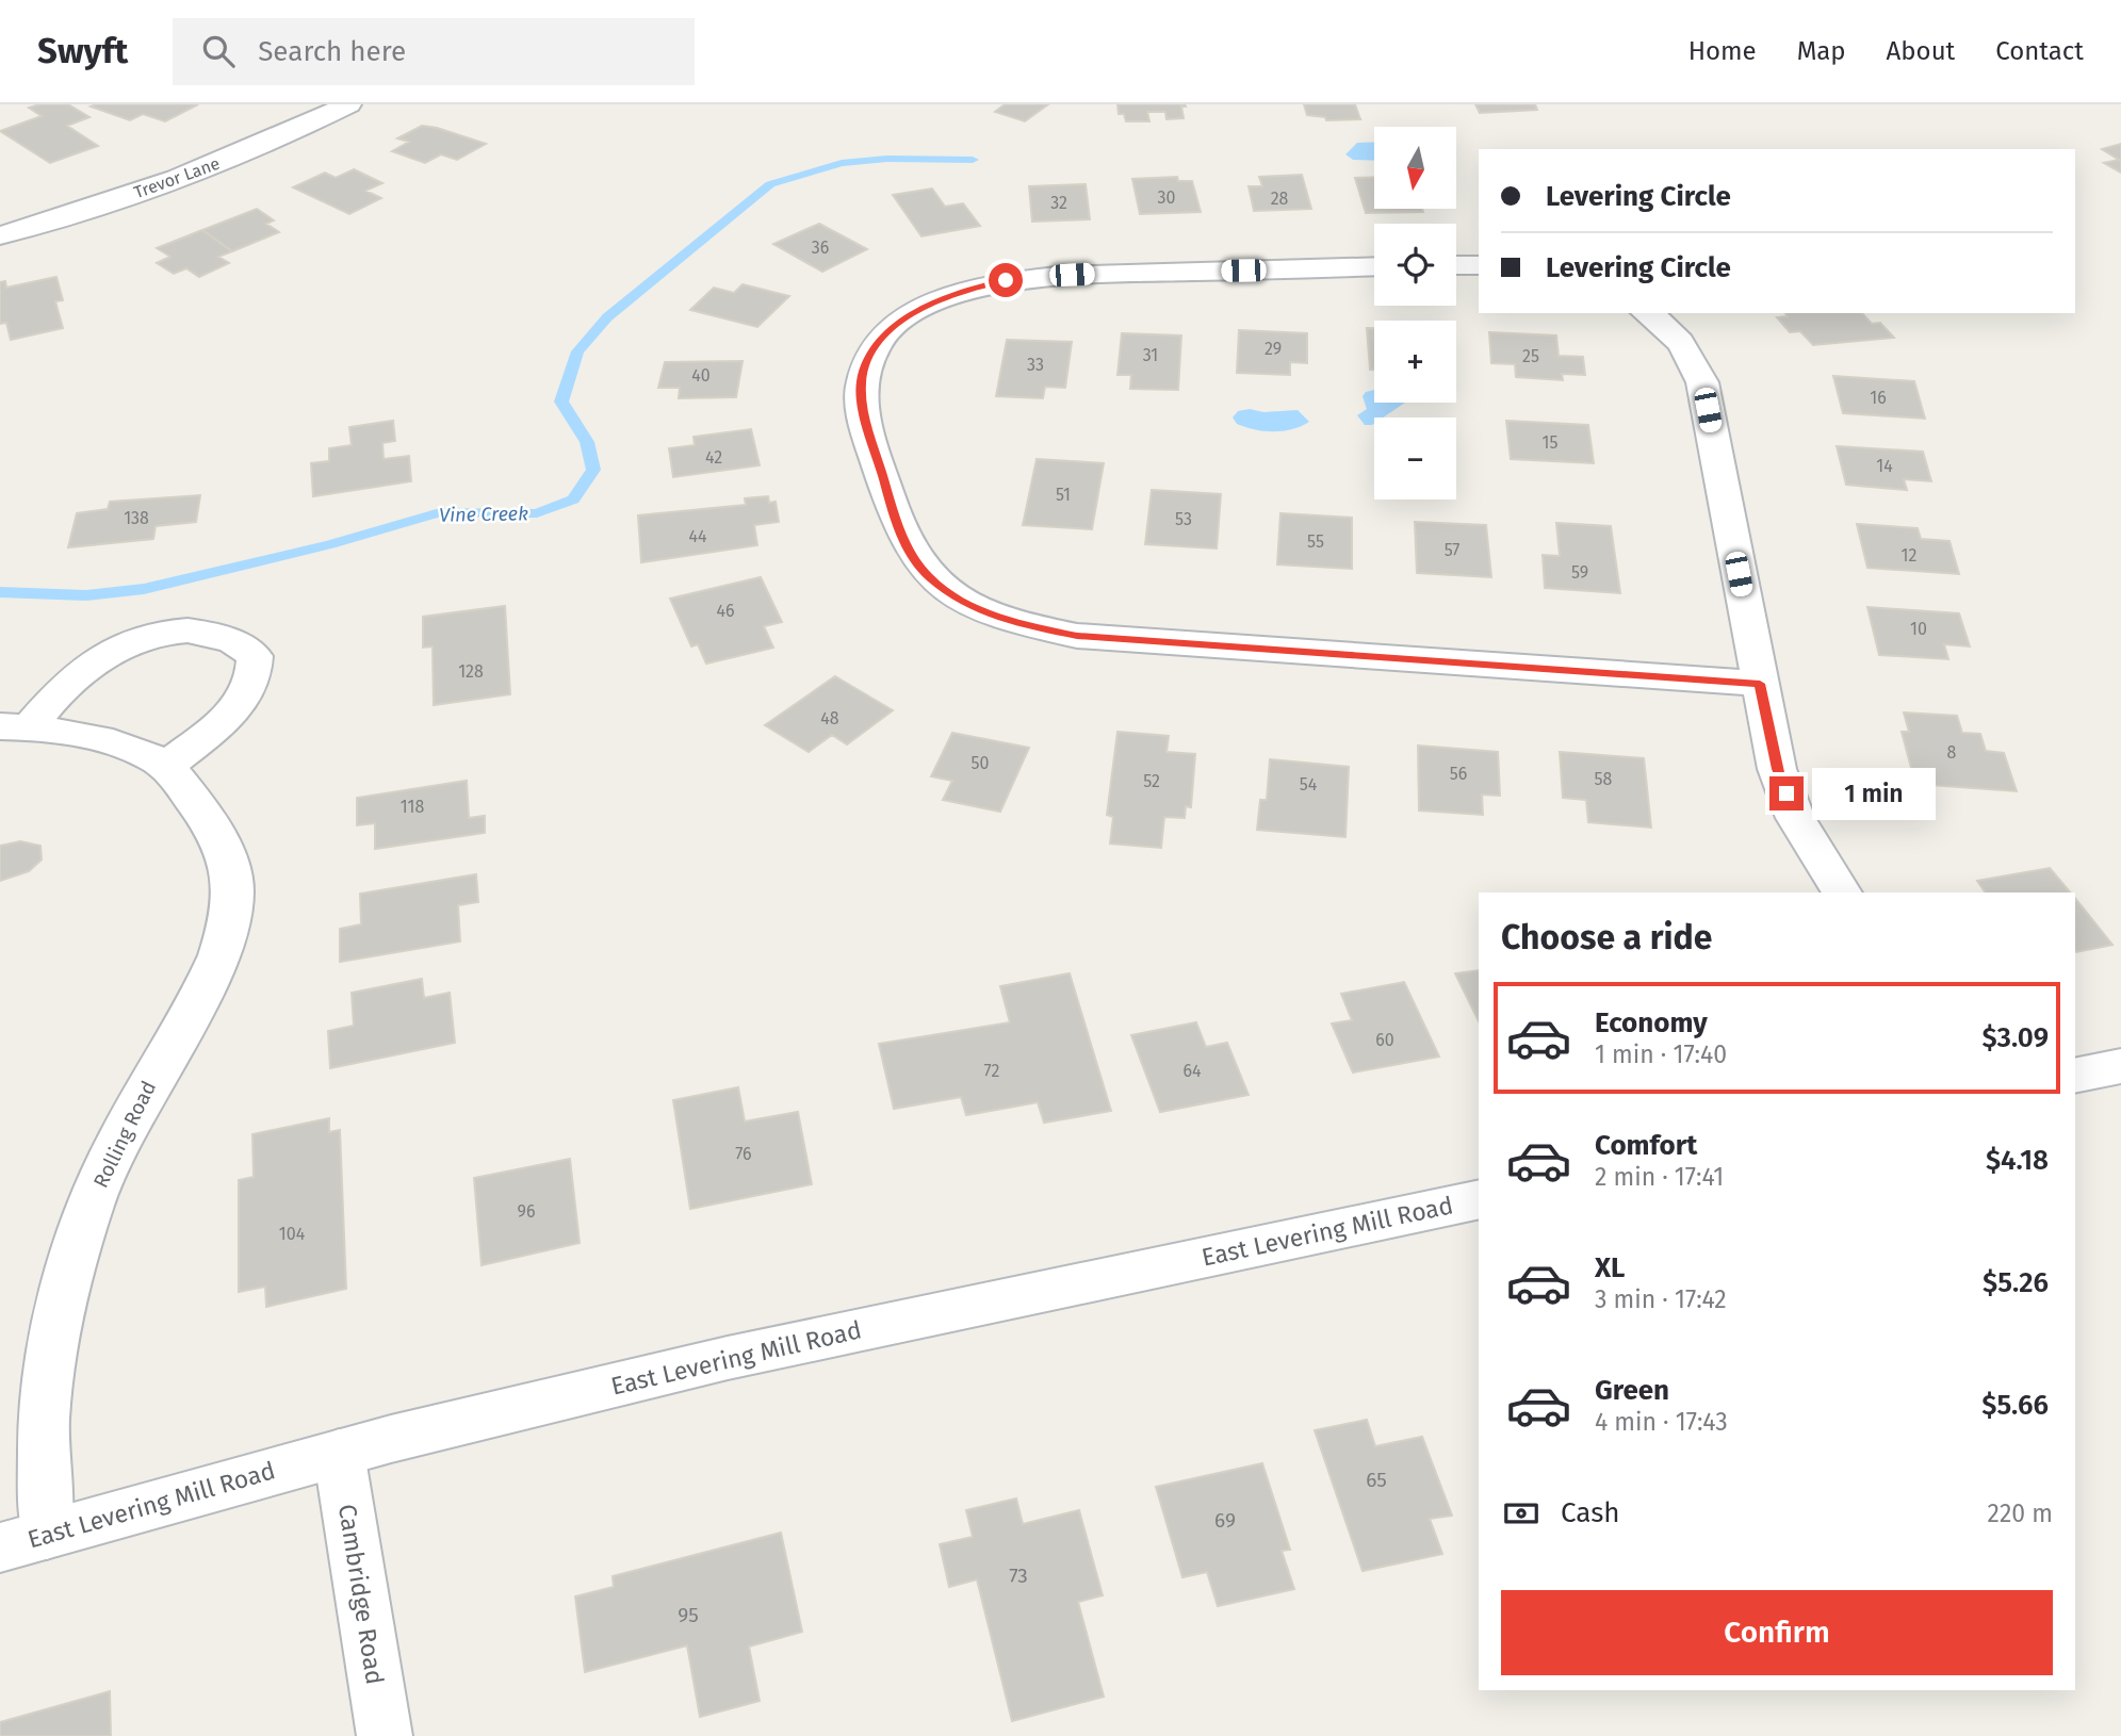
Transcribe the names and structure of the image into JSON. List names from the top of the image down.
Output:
{
  "streets": {
    "street": [
      "Trevor Lane",
      "Rolling Road",
      "East Levering Mill Road",
      "Cambridge Road"
    ]
  },
  "crossings": [
    ["Rolling Road", "East Levering Mill Road"],
    ["East Levering Mill Road", "Cambridge Road"]
  ],
  "water": ["Vine Creek"],
  "house_numbers": [
    "30",
    "28",
    "32",
    "36",
    "29",
    "31",
    "25",
    "33",
    "40",
    "16",
    "15",
    "42",
    "14",
    "51",
    "138",
    "53",
    "44",
    "55",
    "57",
    "12",
    "59",
    "46",
    "10",
    "128",
    "48",
    "8",
    "50",
    "56",
    "58",
    "52",
    "54",
    "118",
    "60",
    "72",
    "64",
    "76",
    "96",
    "104",
    "65",
    "69",
    "73",
    "95"
  ],
  "north": "bottom",
  "page": {
    "header": "Swyft",
    "search": "Search here",
    "nav": [
      "Home",
      "Map",
      "About",
      "Contact"
    ],
    "map_buttons": ["+", "−"],
    "banner": ["Levering Circle", "Levering Circle"],
    "bubble": "1 min",
    "heading": "Choose a ride",
    "list": [
      {
        "name": "Economy",
        "note": "1 min · 17:40",
        "value": "$3.09"
      },
      {
        "name": "Comfort",
        "note": "2 min · 17:41",
        "value": "$4.18"
      },
      {
        "name": "XL",
        "note": "3 min · 17:42",
        "value": "$5.26"
      },
      {
        "name": "Green",
        "note": "4 min · 17:43",
        "value": "$5.66"
      }
    ],
    "pay": ["Cash", "220 m"],
    "buttons": "Confirm"
  }
}
